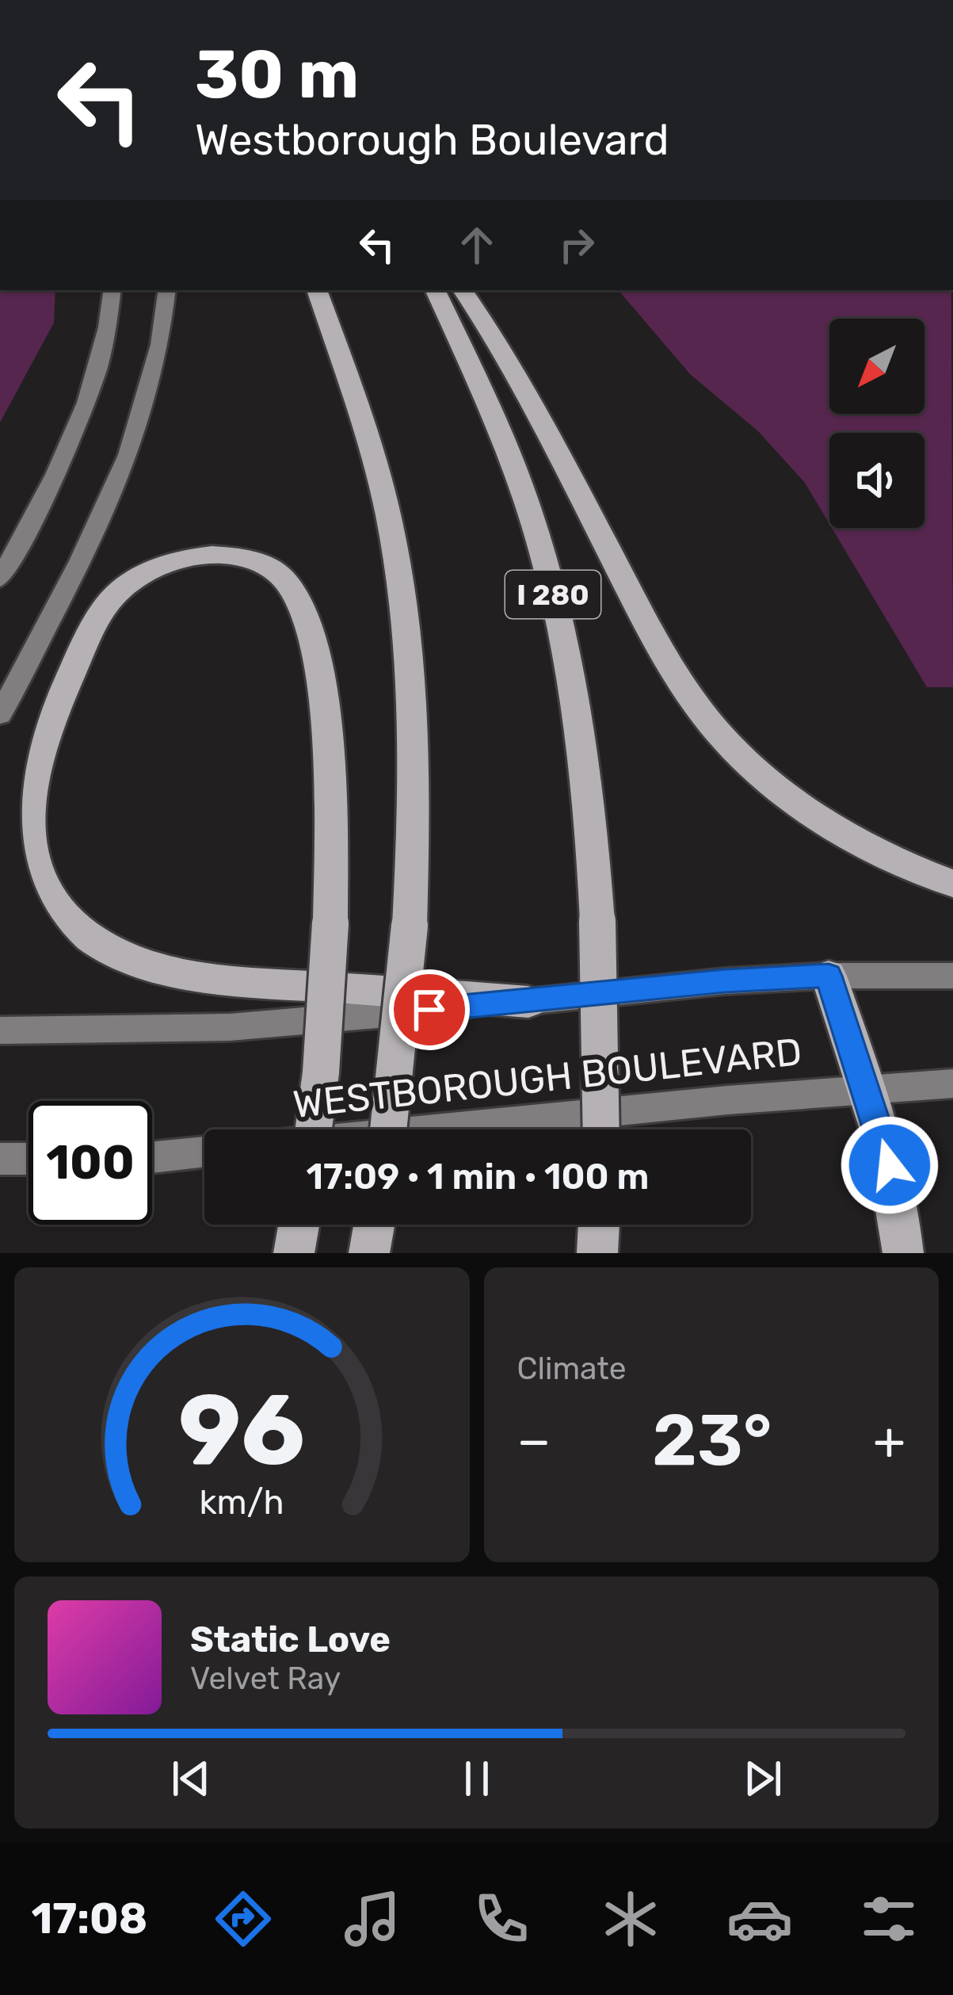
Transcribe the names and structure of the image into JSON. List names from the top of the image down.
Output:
{
  "streets": {
    "highway": ["I 280"],
    "main road": ["WESTBOROUGH BOULEVARD"]
  },
  "north": "bottom left",
  "page": {
    "turn": ["30 m", "Westborough Boulevard"],
    "limit": "100",
    "trip": "17:09 · 1 min · 100 m",
    "tile": "Climate",
    "heat": ["−", "23°", "+"],
    "song": ["Static Love", "Velvet Ray"],
    "tabs": "17:08",
    "gauge": ["96", "km/h"]
  }
}
